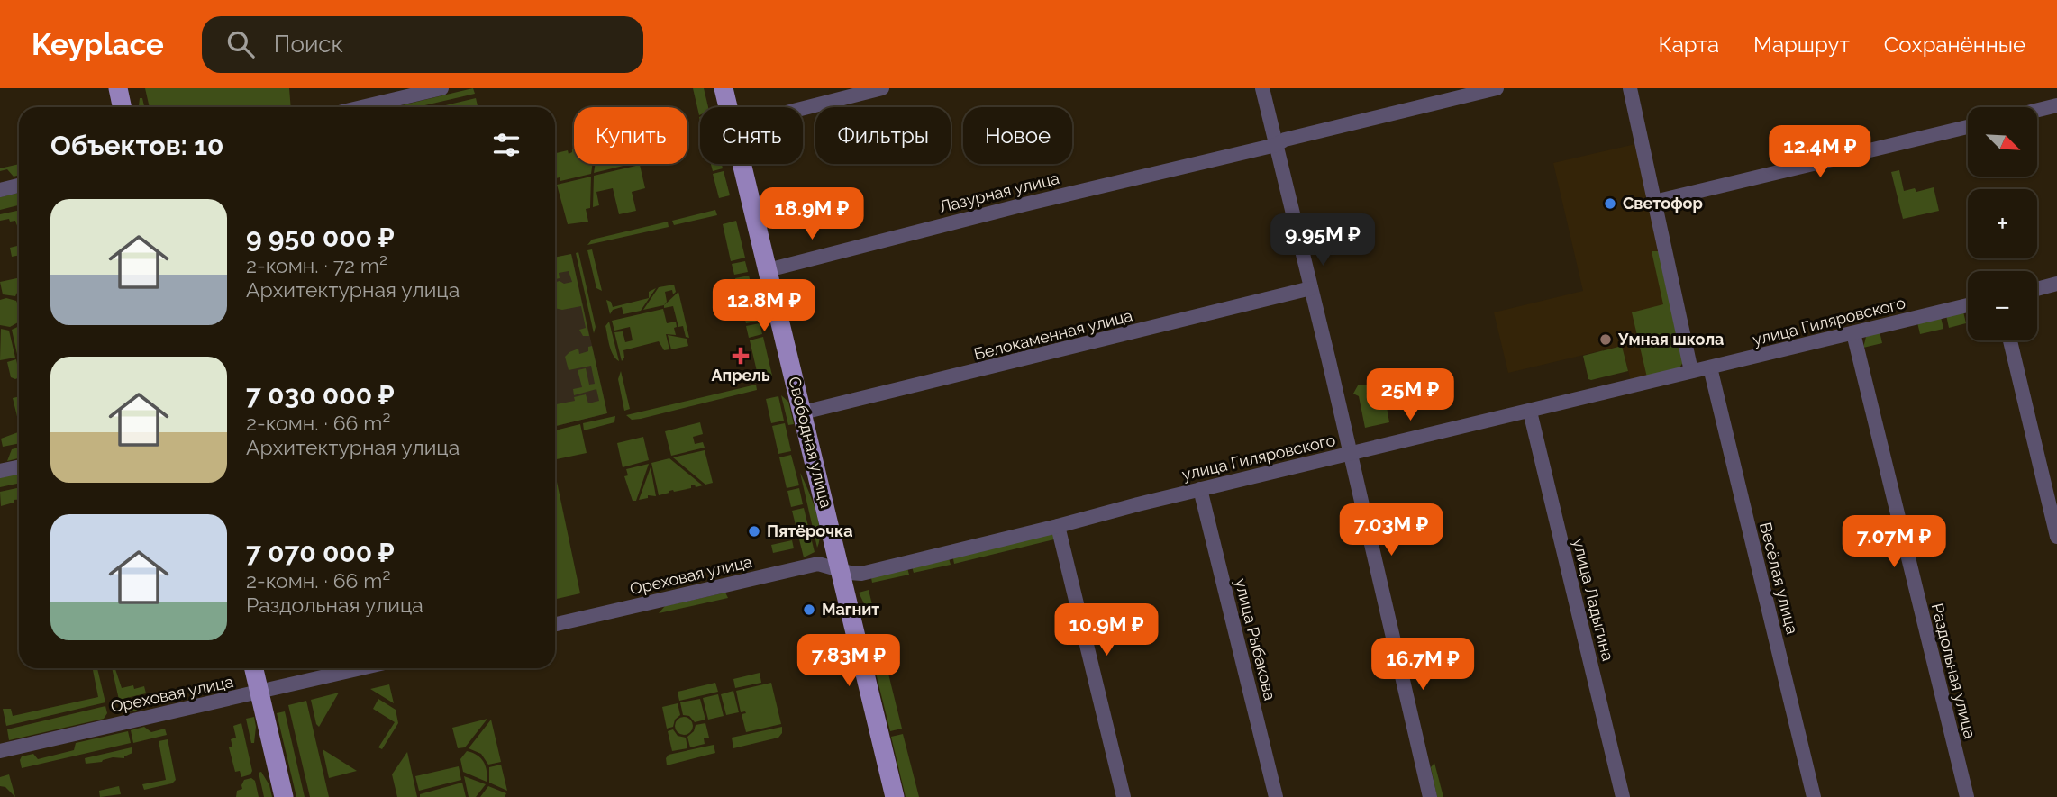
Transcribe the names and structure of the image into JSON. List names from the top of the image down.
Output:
{
  "streets": {
    "main road": ["Свободная улица"],
    "street": [
      "Лазурная улица",
      "улица Гиляровского",
      "Белокаменная улица",
      "Ореховая улица",
      "Весёлая улица",
      "улица Ладыгина",
      "улица Рыбакова",
      "Раздольная улица"
    ]
  },
  "crossings": [
    ["Лазурная улица", "Свободная улица"],
    ["улица Гиляровского", "Свободная улица"],
    ["улица Гиляровского", "Ореховая улица"],
    ["улица Гиляровского", "Весёлая улица"],
    ["улица Гиляровского", "улица Ладыгина"],
    ["улица Гиляровского", "улица Рыбакова"],
    ["улица Гиляровского", "Раздольная улица"],
    ["Белокаменная улица", "Свободная улица"],
    ["Свободная улица", "Ореховая улица"]
  ],
  "places": {
    "other": [
      "Светофор",
      "Умная школа",
      "Пятёрочка",
      "Магнит"
    ],
    "health": ["Апрель"]
  },
  "north": "bottom right",
  "page": {
    "header": "Keyplace",
    "search": "Поиск",
    "nav": ["Карта", "Маршрут", "Сохранённые"],
    "map_buttons": ["+", "−"],
    "chip": [
      "Купить",
      "Снять",
      "Фильтры",
      "Новое"
    ],
    "heading": "Объектов: 10",
    "price": [
      "12.4M ₽",
      "18.9M ₽",
      "9.95M ₽",
      "12.8M ₽",
      "25M ₽",
      "7.03M ₽",
      "7.07M ₽",
      "10.9M ₽",
      "7.83M ₽",
      "16.7M ₽"
    ],
    "list": [
      {
        "name": "9 950 000 ₽",
        "note": "2-комн. · 72 m² · Архитектурная улица"
      },
      {
        "name": "7 030 000 ₽",
        "note": "2-комн. · 66 m² · Архитектурная улица"
      },
      {
        "name": "7 070 000 ₽",
        "note": "2-комн. · 66 m² · Раздольная улица"
      }
    ]
  }
}
